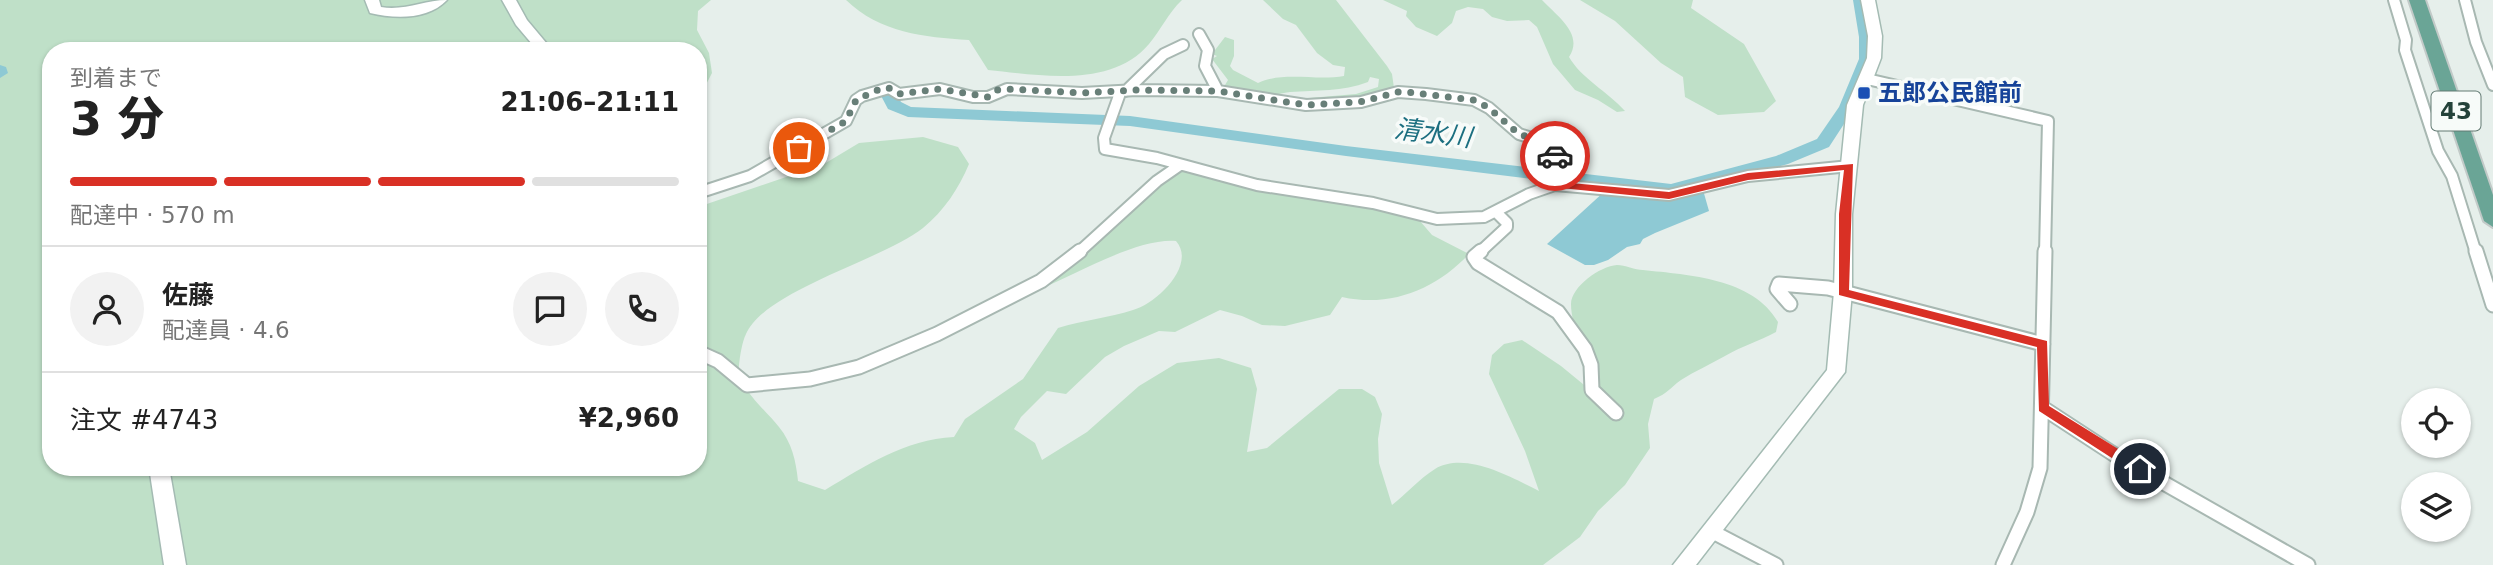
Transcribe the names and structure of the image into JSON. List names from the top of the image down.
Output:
{
  "streets": {
    "main road": ["43"]
  },
  "water": ["清水川"],
  "places": {
    "transit": ["五郎公民館前"]
  },
  "page": {
    "heading": ["3 分", "到着まで", "21:06–21:11"],
    "panel": [
      "佐藤",
      "配達員 · 4.6",
      "注文 #4743",
      "¥2,960"
    ],
    "bar": "配達中 · 570 m"
  }
}
